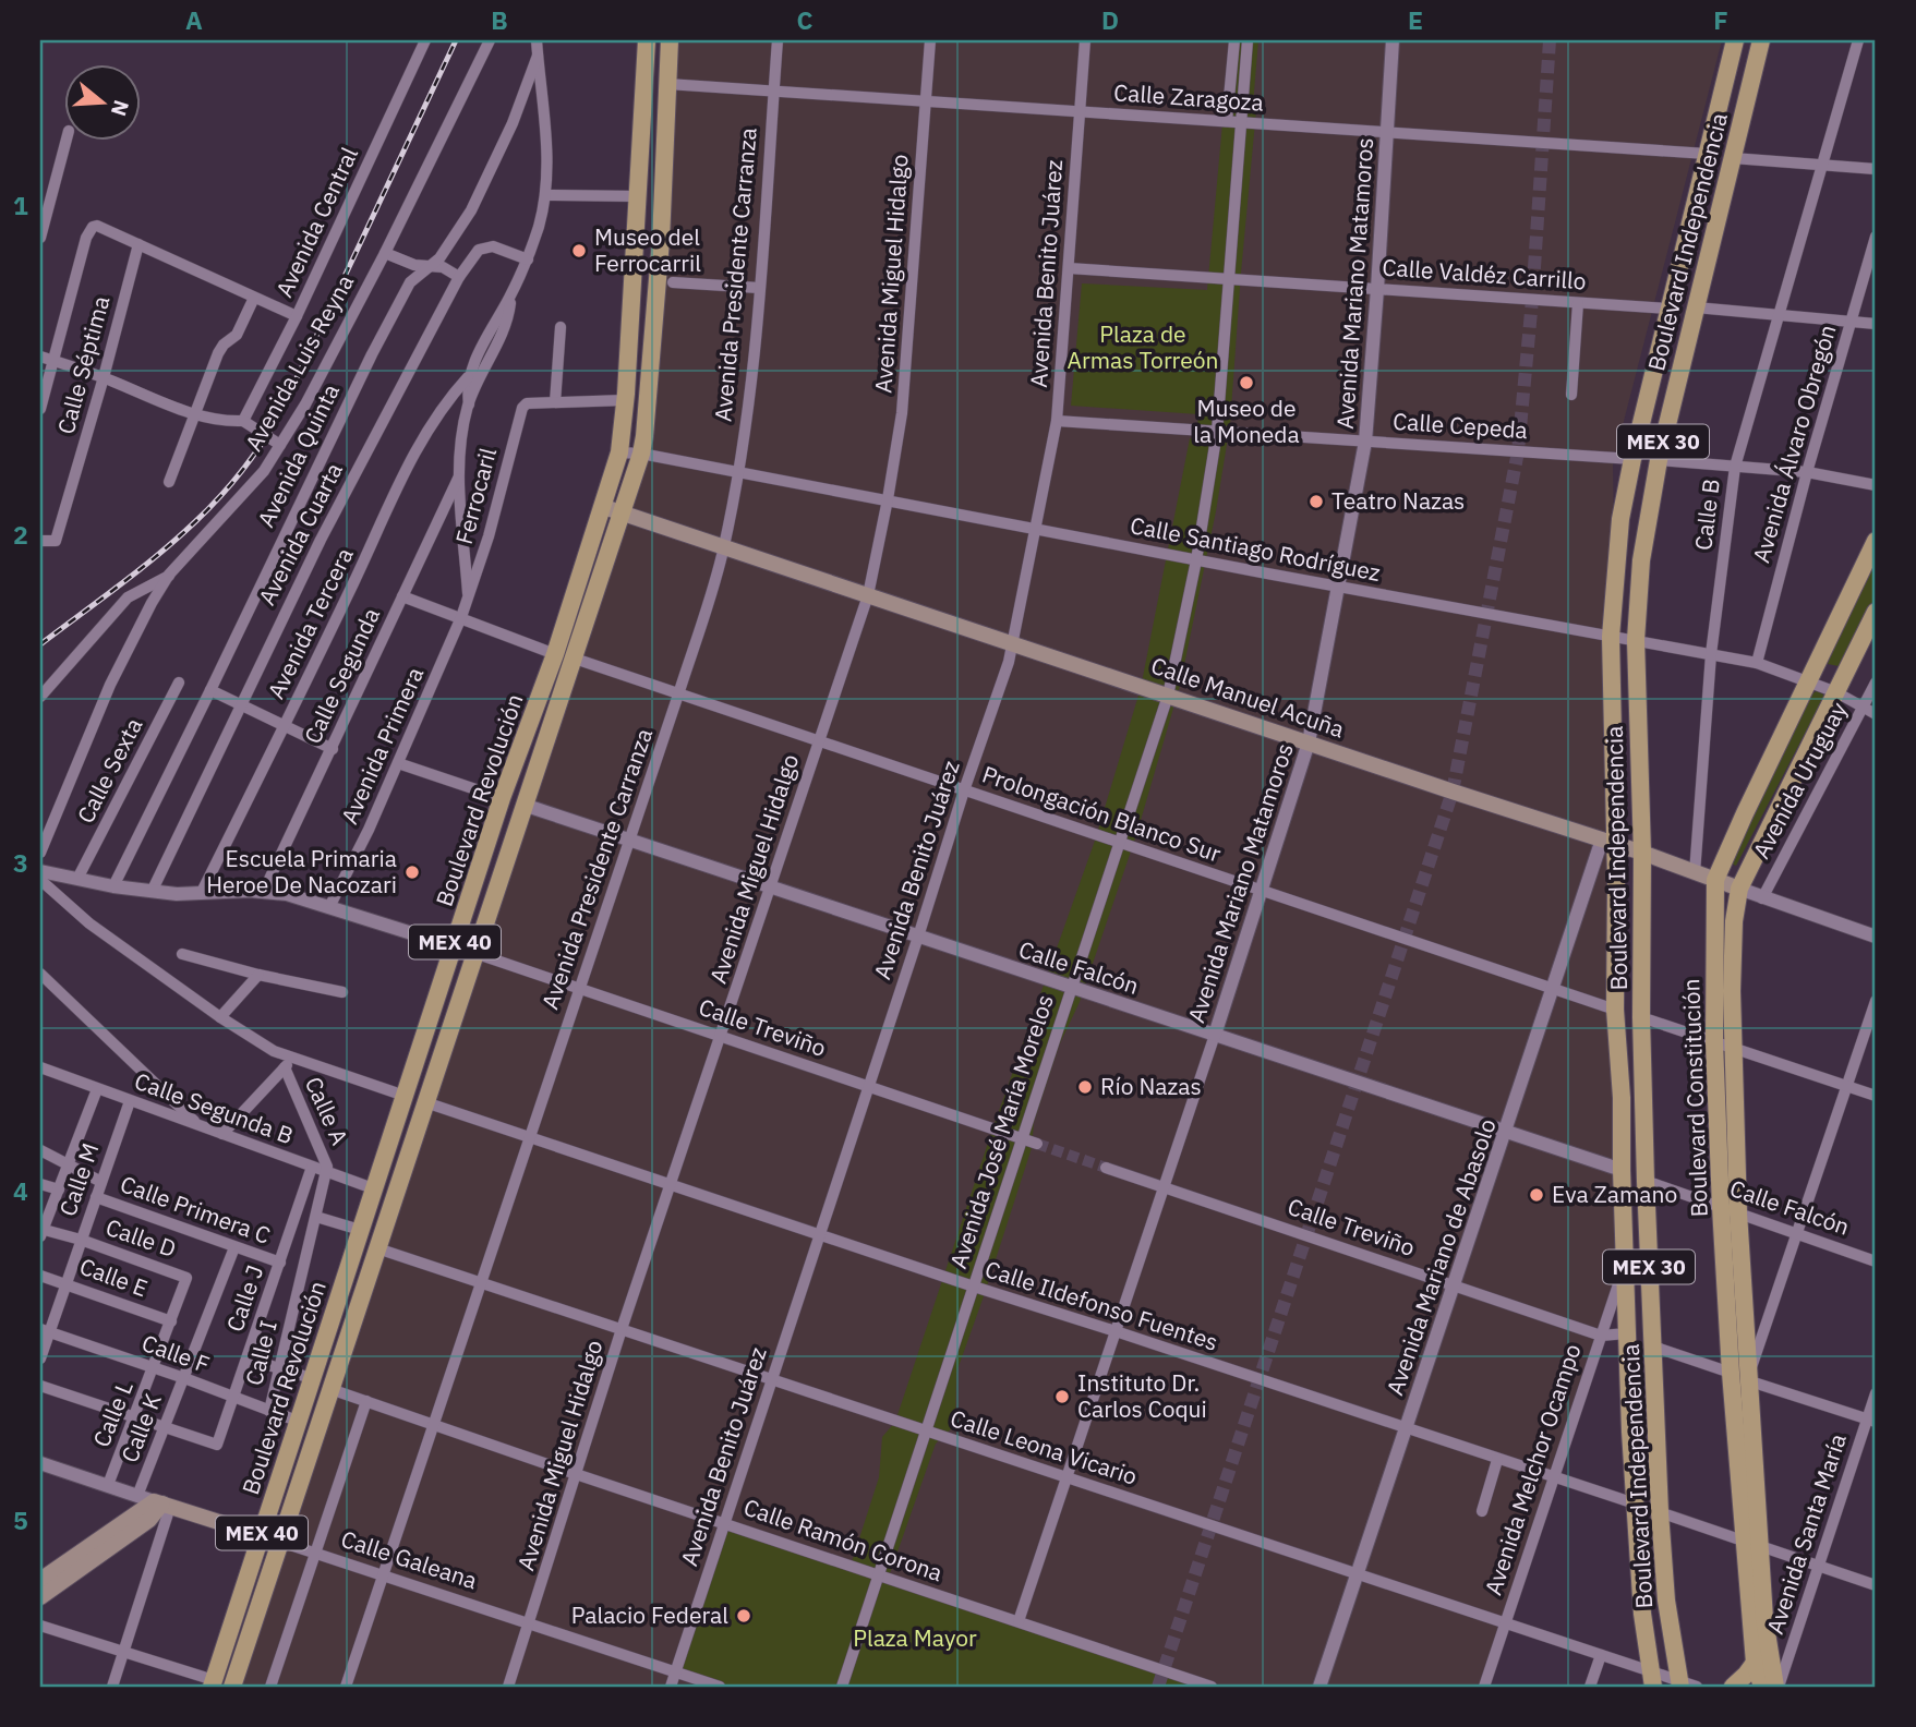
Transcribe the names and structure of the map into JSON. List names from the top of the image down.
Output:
{
  "streets": {
    "main road": [
      "Boulevard Independencia",
      "MEX 30",
      "Calle Manuel Acuña",
      "Boulevard Revolución",
      "MEX 40",
      "Boulevard Constitución",
      "Calle Galeana"
    ],
    "street": [
      "Calle Zaragoza",
      "Avenida Central",
      "Avenida Miguel Hidalgo",
      "Avenida Benito Juárez",
      "Avenida Presidente Carranza",
      "Calle Valdéz Carrillo",
      "Avenida Mariano Matamoros",
      "Avenida Luis Reyna",
      "Calle Séptima",
      "Calle Cepeda",
      "Avenida Álvaro Obregón",
      "Avenida Quinta",
      "Ferrocaril",
      "Calle B",
      "Avenida Cuarta",
      "Calle Santiago Rodríguez",
      "Avenida Tercera",
      "Calle Segunda",
      "Avenida Primera",
      "Calle Sexta",
      "Avenida Uruguay",
      "Prolongación Blanco Sur",
      "Calle Falcón",
      "Calle Treviño",
      "Calle Segunda B",
      "Calle A",
      "Avenida José María Morelos",
      "Calle M",
      "Calle Primera C",
      "Calle D",
      "Avenida Mariano de Abasolo",
      "Calle E",
      "Calle J",
      "Calle Ildefonso Fuentes",
      "Calle I",
      "Calle F",
      "Calle L",
      "Calle K",
      "Calle Leona Vicario",
      "Avenida Melchor Ocampo",
      "Avenida Santa María",
      "Calle Ramón Corona"
    ]
  },
  "crossings": [
    ["Calle Zaragoza", "Boulevard Independencia"],
    ["Calle Zaragoza", "Avenida Miguel Hidalgo"],
    ["Calle Zaragoza", "Avenida Benito Juárez"],
    ["Calle Zaragoza", "Avenida Presidente Carranza"],
    ["Calle Zaragoza", "Avenida Mariano Matamoros"],
    ["Calle Zaragoza", "MEX 40"],
    ["Calle Zaragoza", "Avenida José María Morelos"],
    ["Boulevard Independencia", "Calle Valdéz Carrillo"],
    ["Boulevard Independencia", "Calle Cepeda"],
    ["Boulevard Independencia", "Calle Santiago Rodríguez"],
    ["Boulevard Independencia", "Calle Manuel Acuña"],
    ["Boulevard Independencia", "Prolongación Blanco Sur"],
    ["Boulevard Independencia", "Calle Falcón"],
    ["Boulevard Independencia", "Calle Treviño"],
    ["Boulevard Independencia", "Avenida Mariano de Abasolo"],
    ["Boulevard Independencia", "Calle Ildefonso Fuentes"],
    ["Boulevard Independencia", "Calle Leona Vicario"],
    ["Boulevard Independencia", "Avenida Melchor Ocampo"],
    ["Avenida Miguel Hidalgo", "Calle Santiago Rodríguez"],
    ["Avenida Miguel Hidalgo", "Calle Manuel Acuña"],
    ["Avenida Miguel Hidalgo", "Prolongación Blanco Sur"],
    ["Avenida Miguel Hidalgo", "Calle Falcón"],
    ["Avenida Miguel Hidalgo", "Calle Treviño"],
    ["Avenida Miguel Hidalgo", "Calle Ildefonso Fuentes"],
    ["Avenida Miguel Hidalgo", "Calle Leona Vicario"],
    ["Avenida Miguel Hidalgo", "Calle Ramón Corona"],
    ["Avenida Miguel Hidalgo", "Calle Galeana"],
    ["Avenida Benito Juárez", "Calle Valdéz Carrillo"],
    ["Avenida Benito Juárez", "Calle Cepeda"],
    ["Avenida Benito Juárez", "Calle Santiago Rodríguez"],
    ["Avenida Benito Juárez", "Calle Manuel Acuña"],
    ["Avenida Benito Juárez", "Prolongación Blanco Sur"],
    ["Avenida Benito Juárez", "Calle Falcón"],
    ["Avenida Benito Juárez", "Calle Treviño"],
    ["Avenida Benito Juárez", "Calle Ildefonso Fuentes"],
    ["Avenida Benito Juárez", "Calle Leona Vicario"],
    ["Avenida Benito Juárez", "Calle Ramón Corona"],
    ["Avenida Benito Juárez", "Calle Galeana"],
    ["Avenida Presidente Carranza", "Calle Santiago Rodríguez"],
    ["Avenida Presidente Carranza", "Calle Manuel Acuña"],
    ["Avenida Presidente Carranza", "Prolongación Blanco Sur"],
    ["Avenida Presidente Carranza", "Calle Falcón"],
    ["Avenida Presidente Carranza", "Calle Treviño"],
    ["Avenida Presidente Carranza", "Calle Ildefonso Fuentes"],
    ["Avenida Presidente Carranza", "Calle Leona Vicario"],
    ["Avenida Presidente Carranza", "Calle Ramón Corona"],
    ["Avenida Presidente Carranza", "Calle Galeana"],
    ["Calle Valdéz Carrillo", "Avenida Mariano Matamoros"],
    ["Calle Valdéz Carrillo", "Avenida José María Morelos"],
    ["Avenida Mariano Matamoros", "Calle Cepeda"],
    ["Avenida Mariano Matamoros", "Calle Santiago Rodríguez"],
    ["Avenida Mariano Matamoros", "Calle Manuel Acuña"],
    ["Avenida Mariano Matamoros", "Prolongación Blanco Sur"],
    ["Avenida Mariano Matamoros", "Calle Falcón"],
    ["Avenida Mariano Matamoros", "Calle Treviño"],
    ["Avenida Mariano Matamoros", "Calle Ildefonso Fuentes"],
    ["Avenida Mariano Matamoros", "Calle Leona Vicario"],
    ["Avenida Mariano Matamoros", "Calle Ramón Corona"],
    ["Calle Cepeda", "Avenida José María Morelos"],
    ["Avenida Álvaro Obregón", "Calle Santiago Rodríguez"],
    ["Ferrocaril", "Avenida Primera"],
    ["Calle B", "Calle Santiago Rodríguez"],
    ["Calle B", "Calle Manuel Acuña"],
    ["Calle Santiago Rodríguez", "Avenida Uruguay"],
    ["Calle Santiago Rodríguez", "Boulevard Revolución"],
    ["Calle Santiago Rodríguez", "MEX 40"],
    ["Calle Santiago Rodríguez", "Boulevard Constitución"],
    ["Calle Santiago Rodríguez", "Avenida José María Morelos"],
    ["Calle Manuel Acuña", "Avenida Uruguay"],
    ["Calle Manuel Acuña", "Boulevard Revolución"],
    ["Calle Manuel Acuña", "MEX 40"],
    ["Calle Manuel Acuña", "Boulevard Constitución"],
    ["Calle Manuel Acuña", "Avenida José María Morelos"],
    ["Calle Manuel Acuña", "Avenida Mariano de Abasolo"],
    ["Boulevard Revolución", "Calle Segunda B"],
    ["Boulevard Revolución", "Calle F"],
    ["Boulevard Revolución", "Calle Galeana"],
    ["Prolongación Blanco Sur", "MEX 40"],
    ["Prolongación Blanco Sur", "Avenida José María Morelos"],
    ["Prolongación Blanco Sur", "Avenida Mariano de Abasolo"],
    ["MEX 40", "Calle Falcón"],
    ["MEX 40", "Calle Treviño"],
    ["MEX 40", "Calle Ildefonso Fuentes"],
    ["MEX 40", "Calle Leona Vicario"],
    ["MEX 40", "Calle Ramón Corona"],
    ["MEX 40", "Calle Galeana"],
    ["Calle Falcón", "Boulevard Constitución"],
    ["Calle Falcón", "Avenida José María Morelos"],
    ["Calle Falcón", "Avenida Mariano de Abasolo"],
    ["Calle Treviño", "Avenida José María Morelos"],
    ["Calle Treviño", "Avenida Mariano de Abasolo"],
    ["Calle Treviño", "Avenida Melchor Ocampo"],
    ["Boulevard Constitución", "Avenida Santa María"],
    ["Calle Segunda B", "Calle A"],
    ["Calle Segunda B", "Calle M"],
    ["Calle Segunda B", "Calle J"],
    ["Calle Segunda B", "Calle I"],
    ["Calle A", "Calle I"],
    ["Avenida José María Morelos", "Calle Ildefonso Fuentes"],
    ["Avenida José María Morelos", "Calle Leona Vicario"],
    ["Avenida José María Morelos", "Calle Ramón Corona"],
    ["Calle M", "Calle Primera C"],
    ["Calle M", "Calle D"],
    ["Calle M", "Calle E"],
    ["Calle M", "Calle F"],
    ["Calle Primera C", "Calle J"],
    ["Calle Primera C", "Calle K"],
    ["Calle D", "Calle L"],
    ["Avenida Mariano de Abasolo", "Calle Ildefonso Fuentes"],
    ["Avenida Mariano de Abasolo", "Calle Leona Vicario"],
    ["Calle E", "Calle L"],
    ["Calle J", "Calle F"],
    ["Calle J", "Calle K"],
    ["Calle Ildefonso Fuentes", "Avenida Melchor Ocampo"],
    ["Calle I", "Calle F"],
    ["Calle F", "Calle L"],
    ["Calle F", "Calle K"],
    ["Calle L", "Calle Galeana"],
    ["Calle K", "Calle Galeana"],
    ["Calle Leona Vicario", "Avenida Melchor Ocampo"]
  ],
  "parks": ["Plaza de Armas Torreón", "Plaza Mayor"],
  "places": [
    "Museo del Ferrocarril",
    "Museo de la Moneda",
    "Teatro Nazas",
    "Escuela Primaria Heroe De Nacozari",
    "Río Nazas",
    "Eva Zamano",
    "Instituto Dr. Carlos Coqui",
    "Palacio Federal"
  ],
  "north": "right",
  "grid": {
    "columns": [
      "A",
      "B",
      "C",
      "D",
      "E",
      "F"
    ],
    "rows": [
      "1",
      "2",
      "3",
      "4",
      "5"
    ]
  }
}
